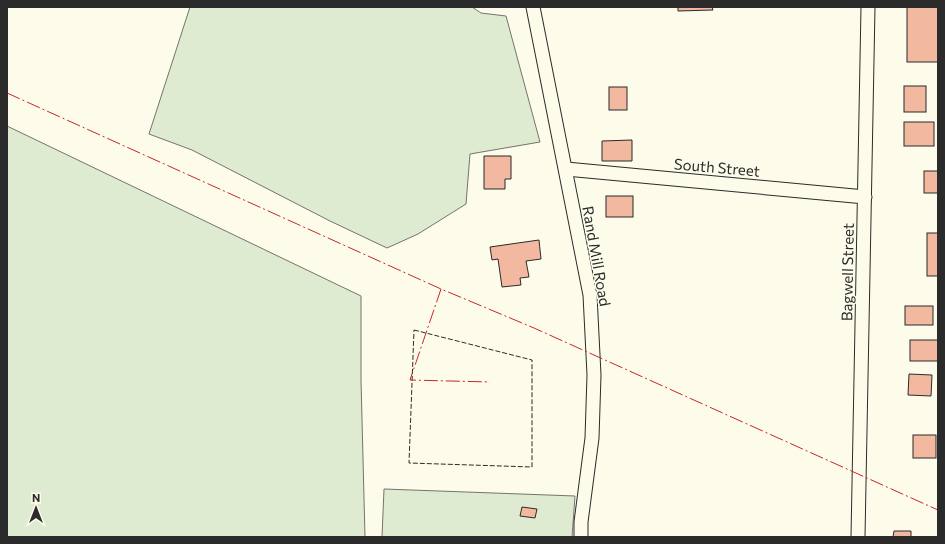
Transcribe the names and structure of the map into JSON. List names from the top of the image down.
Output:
{
  "streets": {
    "street": ["South Street", "Rand Mill Road", "Bagwell Street"]
  },
  "crossings": [
    ["South Street", "Rand Mill Road"],
    ["South Street", "Bagwell Street"]
  ],
  "north": "top"
}
